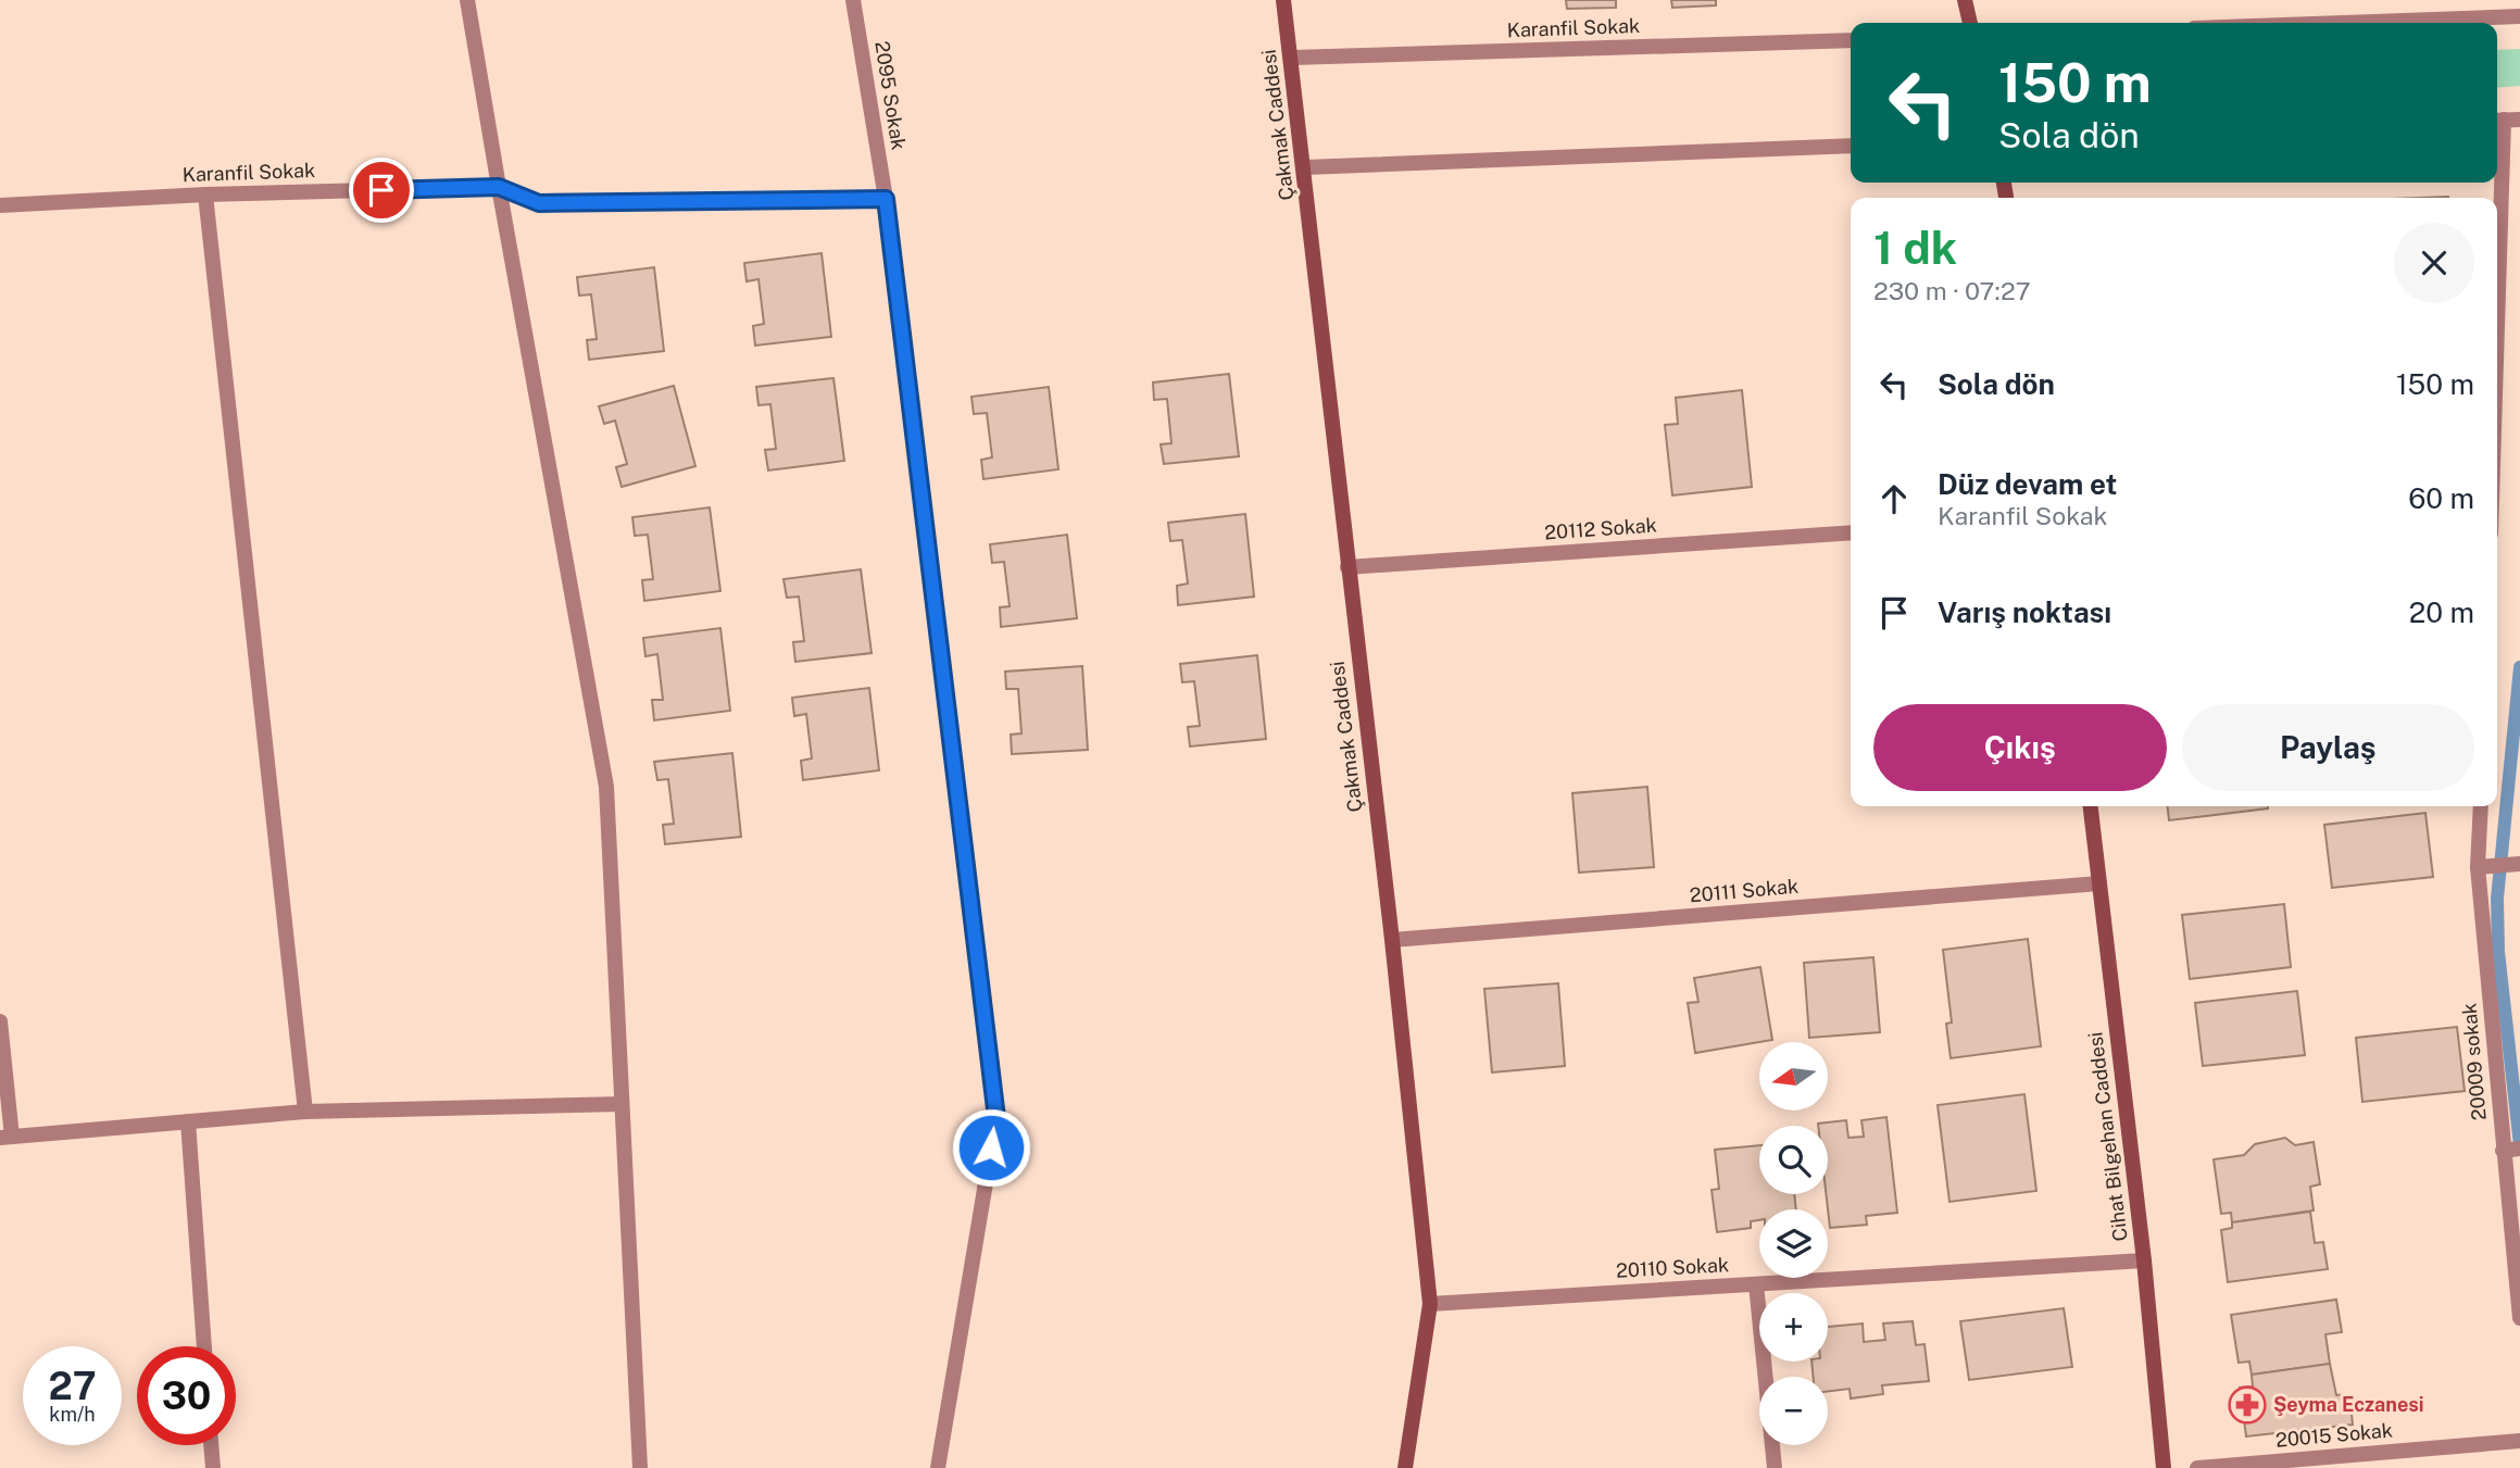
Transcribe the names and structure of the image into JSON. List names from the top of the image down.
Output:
{
  "streets": {
    "main road": ["Çakmak Caddesi", "Cihat Bilgehan Caddesi"],
    "street": [
      "Karanfil Sokak",
      "2095 Sokak",
      "20112 Sokak",
      "20111 Sokak",
      "20009 sokak",
      "20110 Sokak",
      "20015 Sokak"
    ]
  },
  "crossings": [
    ["Karanfil Sokak", "Çakmak Caddesi"],
    ["Çakmak Caddesi", "20112 Sokak"],
    ["Çakmak Caddesi", "20111 Sokak"],
    ["Çakmak Caddesi", "20110 Sokak"],
    ["20111 Sokak", "Cihat Bilgehan Caddesi"],
    ["Cihat Bilgehan Caddesi", "20110 Sokak"]
  ],
  "places": {
    "pharmacy": ["Şeyma Eczanesi"]
  },
  "north": "left",
  "page": {
    "turn": ["150 m", "Sola dön"],
    "heading": ["1 dk", "230 m · 07:27"],
    "list": [
      {
        "name": "Sola dön",
        "value": "150 m"
      },
      {
        "name": "Düz devam et",
        "note": "Karanfil Sokak",
        "value": "60 m"
      },
      {
        "name": "Varış noktası",
        "value": "20 m"
      }
    ],
    "buttons": ["Çıkış", "Paylaş"],
    "map_buttons": ["+", "−"],
    "speed": "27 km/h",
    "limit": "30"
  }
}
